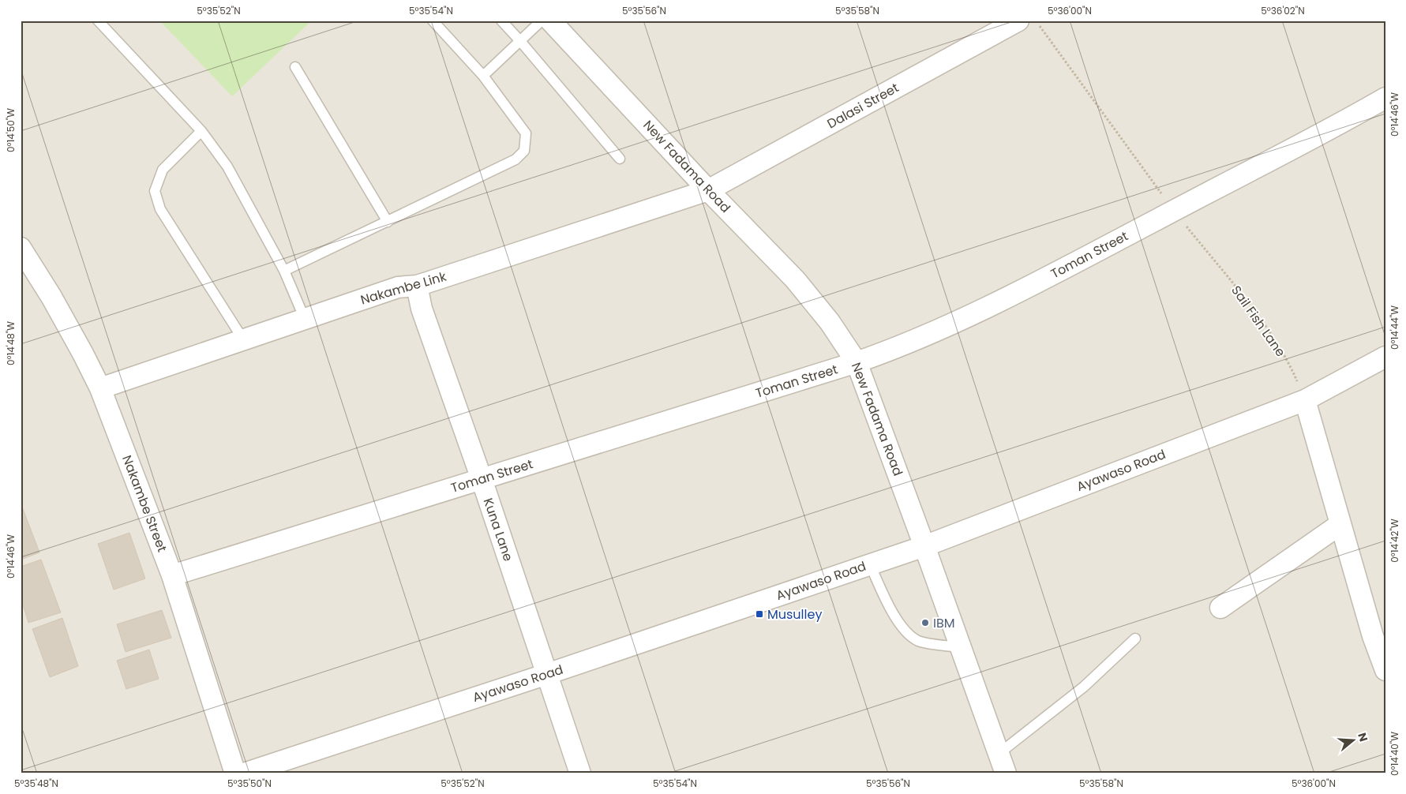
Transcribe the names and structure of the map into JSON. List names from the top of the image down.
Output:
{
  "streets": {
    "street": [
      "Dalasi Street",
      "New Fadama Road",
      "Toman Street",
      "Nakambe Link",
      "Ayawaso Road",
      "Nakambe Street",
      "Kuna Lane"
    ],
    "path": ["Sail Fish Lane"]
  },
  "crossings": [
    ["Dalasi Street", "New Fadama Road"],
    ["Dalasi Street", "Nakambe Link"],
    ["New Fadama Road", "Toman Street"],
    ["New Fadama Road", "Nakambe Link"],
    ["New Fadama Road", "Ayawaso Road"],
    ["Toman Street", "Sail Fish Lane"],
    ["Toman Street", "Nakambe Street"],
    ["Toman Street", "Kuna Lane"],
    ["Nakambe Link", "Nakambe Street"],
    ["Nakambe Link", "Kuna Lane"],
    ["Sail Fish Lane", "Ayawaso Road"],
    ["Ayawaso Road", "Kuna Lane"]
  ],
  "places": {
    "transit": ["Musulley"],
    "other": ["IBM"]
  },
  "north": "right",
  "coordinates": [
    "5°35'52\"N",
    "5°35'54\"N",
    "5°35'56\"N",
    "5°35'58\"N",
    "5°36'00\"N",
    "5°36'02\"N",
    "0°14'46\"W",
    "0°14'50\"W",
    "0°14'44\"W",
    "0°14'48\"W",
    "0°14'42\"W",
    "0°14'40\"W",
    "5°35'48\"N",
    "5°35'50\"N"
  ]
}
